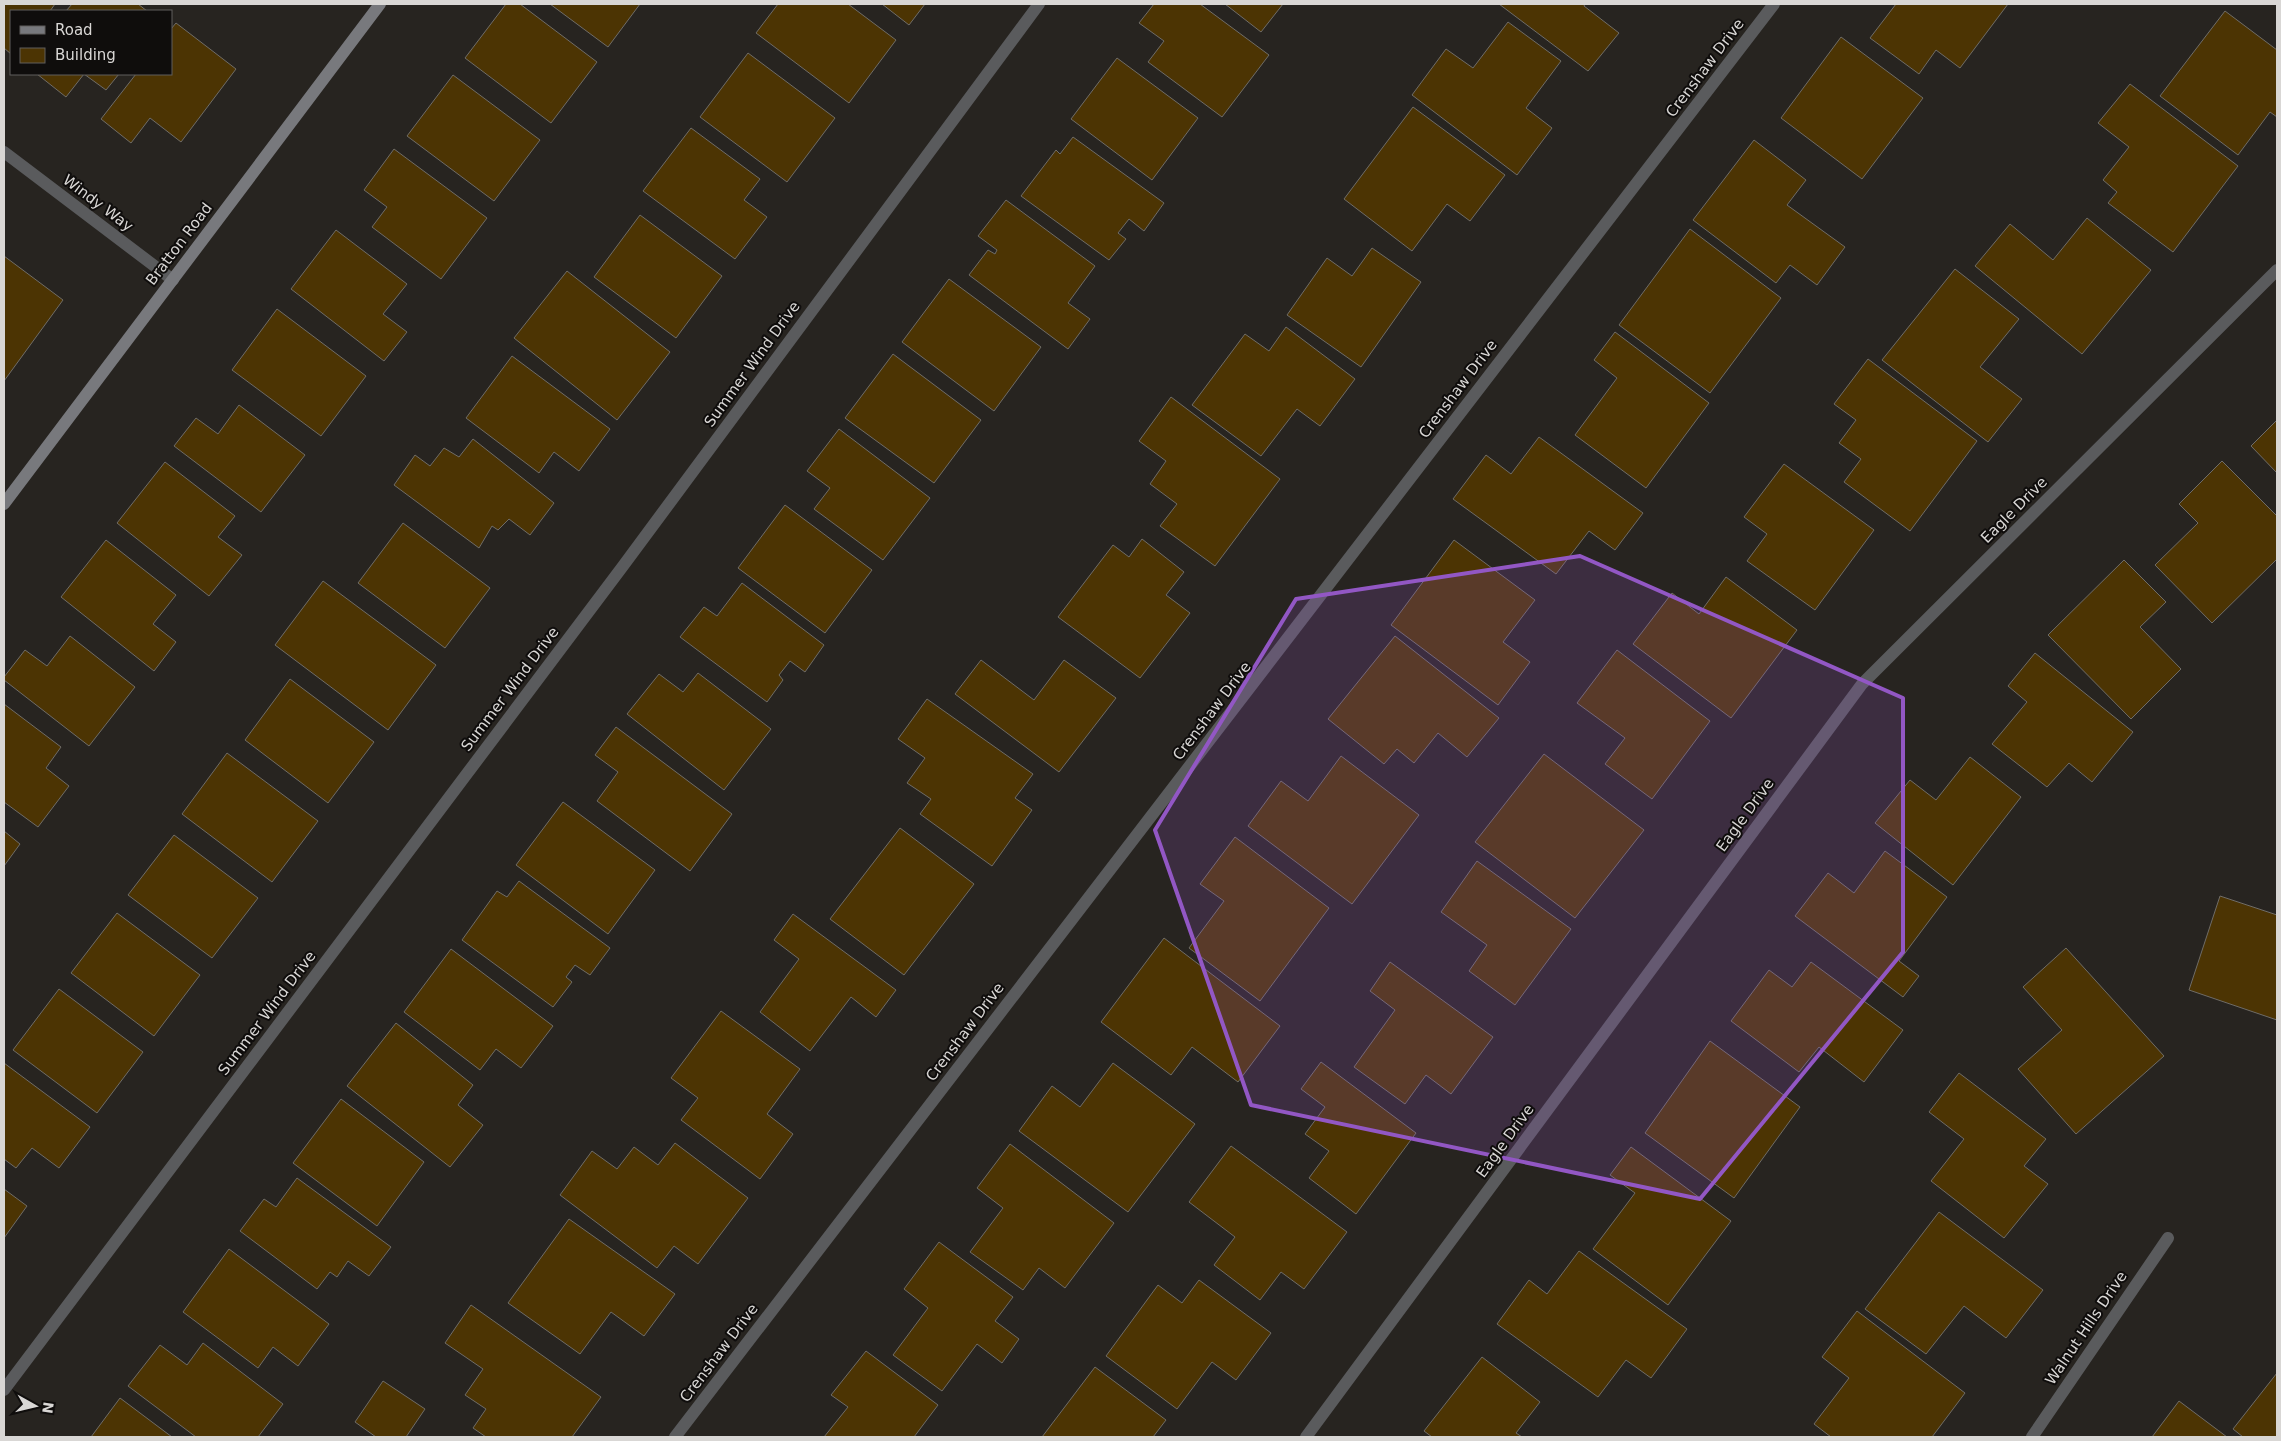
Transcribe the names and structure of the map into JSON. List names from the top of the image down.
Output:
{
  "streets": {
    "street": [
      "Crenshaw Drive",
      "Windy Way",
      "Bratton Road",
      "Summer Wind Drive",
      "Eagle Drive",
      "Walnut Hills Drive"
    ]
  },
  "crossings": [
    ["Windy Way", "Bratton Road"]
  ],
  "legend": ["Road", "Building"],
  "north": "right"
}
